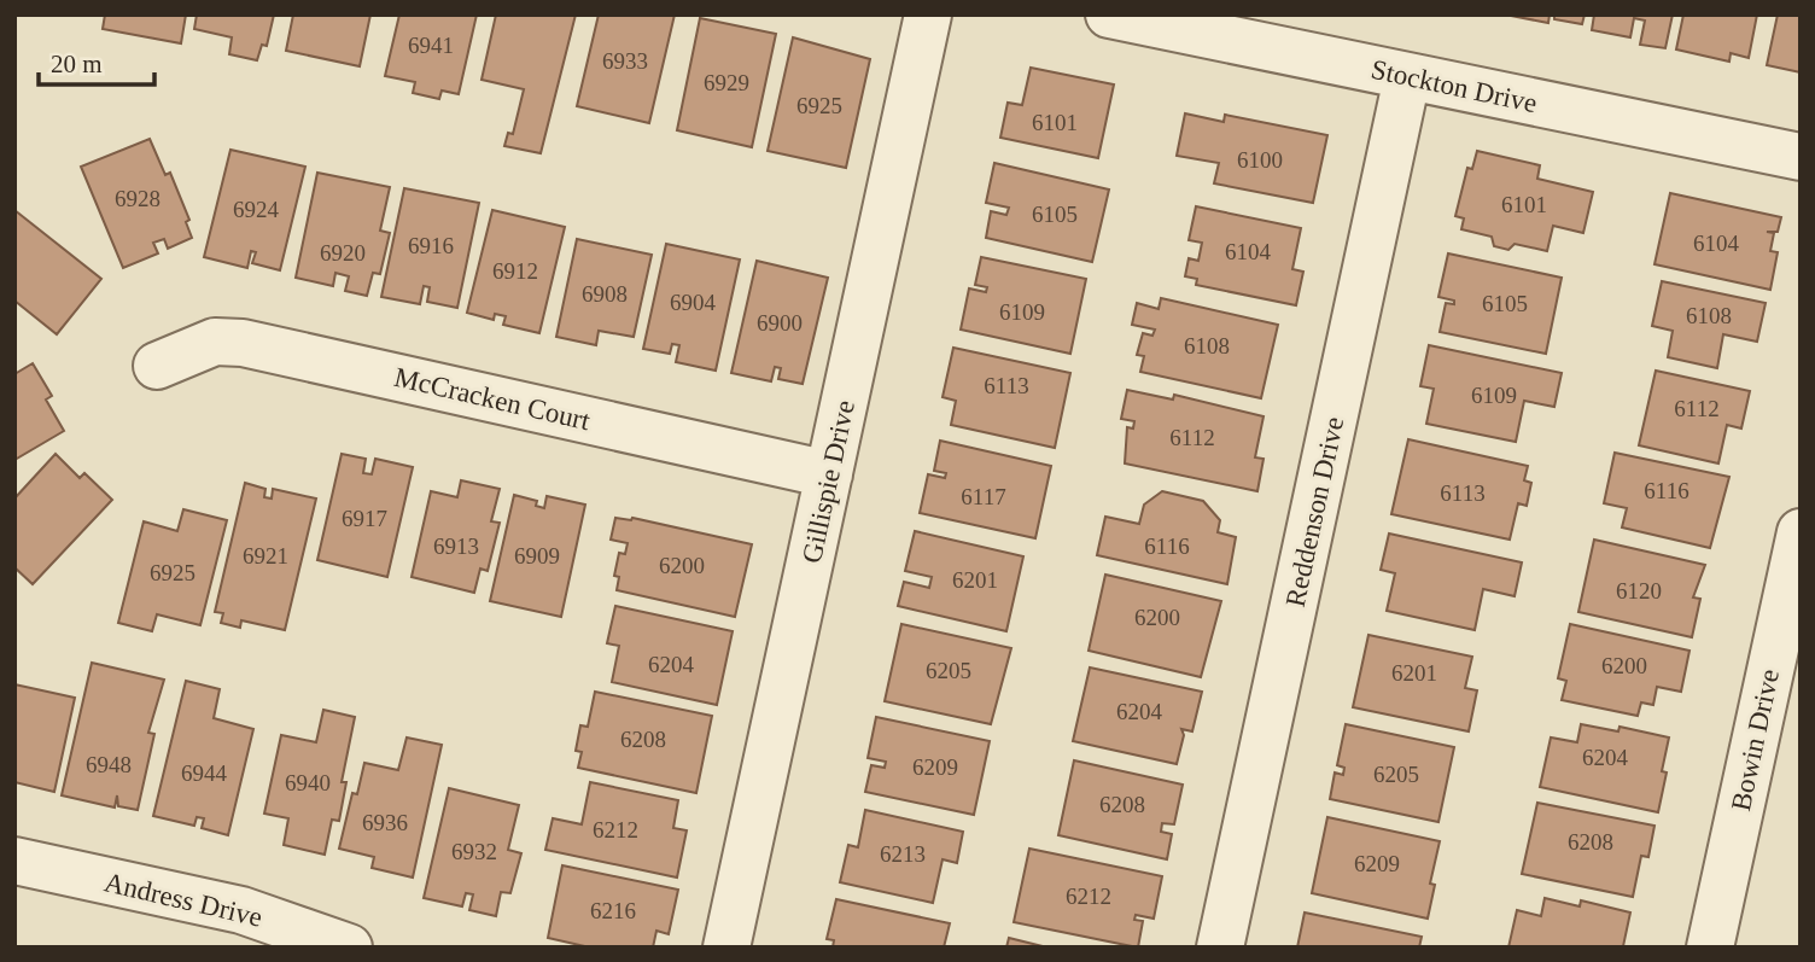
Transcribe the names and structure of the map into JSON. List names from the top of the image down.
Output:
{
  "streets": {
    "street": [
      "Stockton Drive",
      "McCracken Court",
      "Gillispie Drive",
      "Reddenson Drive",
      "Bowin Drive",
      "Andress Drive"
    ]
  },
  "crossings": [
    ["Stockton Drive", "Reddenson Drive"],
    ["McCracken Court", "Gillispie Drive"]
  ],
  "house_numbers": [
    "6941",
    "6933",
    "6929",
    "6925",
    "6101",
    "6100",
    "6928",
    "6101",
    "6924",
    "6105",
    "6104",
    "6916",
    "6104",
    "6920",
    "6912",
    "6908",
    "6904",
    "6105",
    "6109",
    "6108",
    "6900",
    "6108",
    "6113",
    "6109",
    "6112",
    "6112",
    "6116",
    "6113",
    "6117",
    "6917",
    "6913",
    "6116",
    "6921",
    "6909",
    "6200",
    "6925",
    "6201",
    "6120",
    "6200",
    "6204",
    "6200",
    "6205",
    "6201",
    "6204",
    "6208",
    "6204",
    "6948",
    "6209",
    "6944",
    "6205",
    "6940",
    "6208",
    "6936",
    "6212",
    "6208",
    "6932",
    "6213",
    "6209",
    "6212",
    "6216"
  ],
  "scale_bar": "20 m"
}
